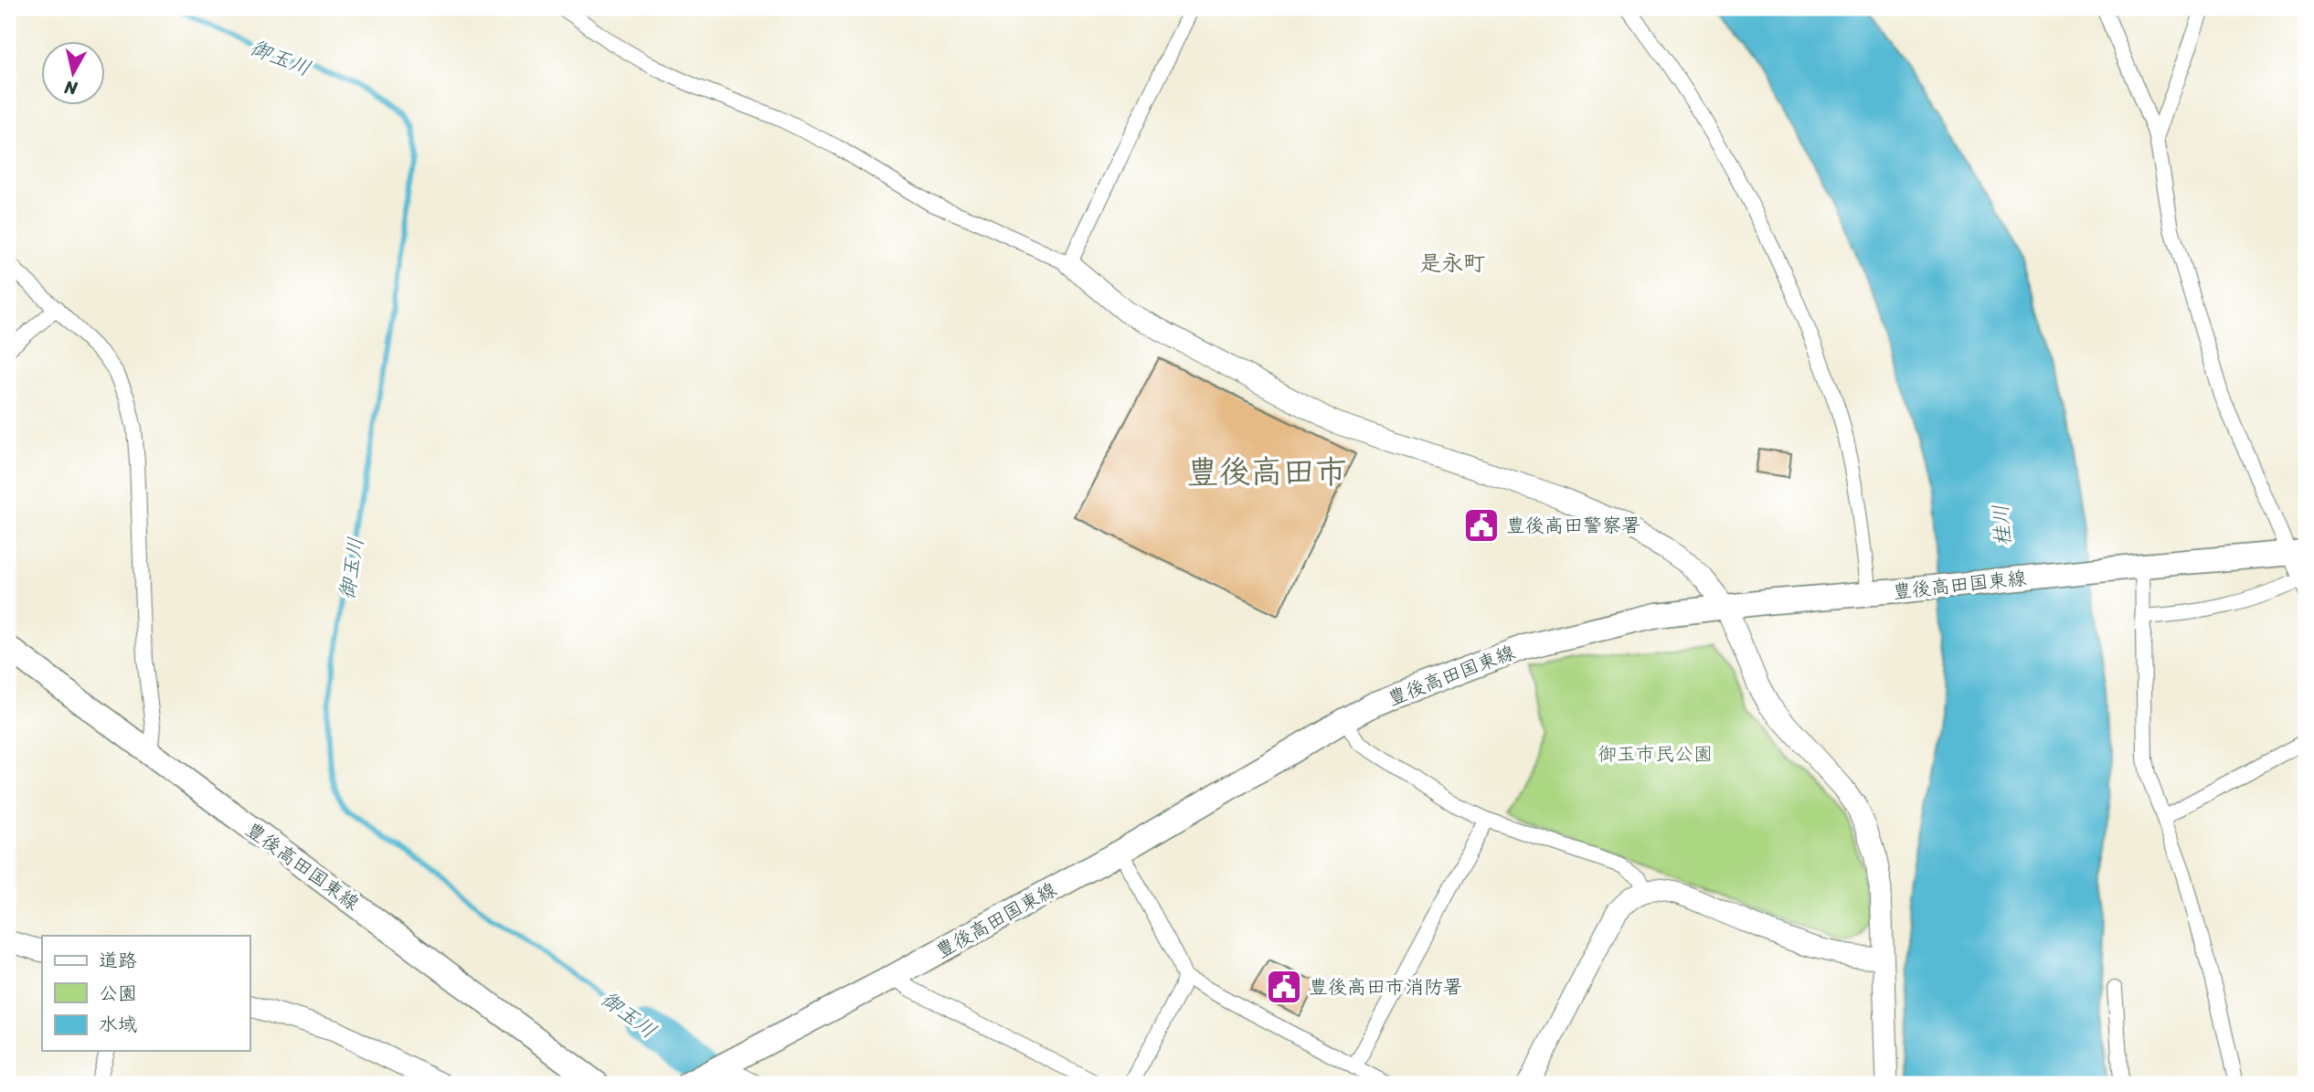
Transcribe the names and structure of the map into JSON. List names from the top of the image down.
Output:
{
  "streets": {
    "main road": ["豊後高田国東線"]
  },
  "districts": ["是永町", "豊後高田市"],
  "water": ["御玉川", "桂川"],
  "parks": ["御玉市民公園"],
  "places": {
    "public building": ["豊後高田警察署", "豊後高田市消防署"]
  },
  "legend": ["道路", "公園", "水域"],
  "north": "bottom"
}
